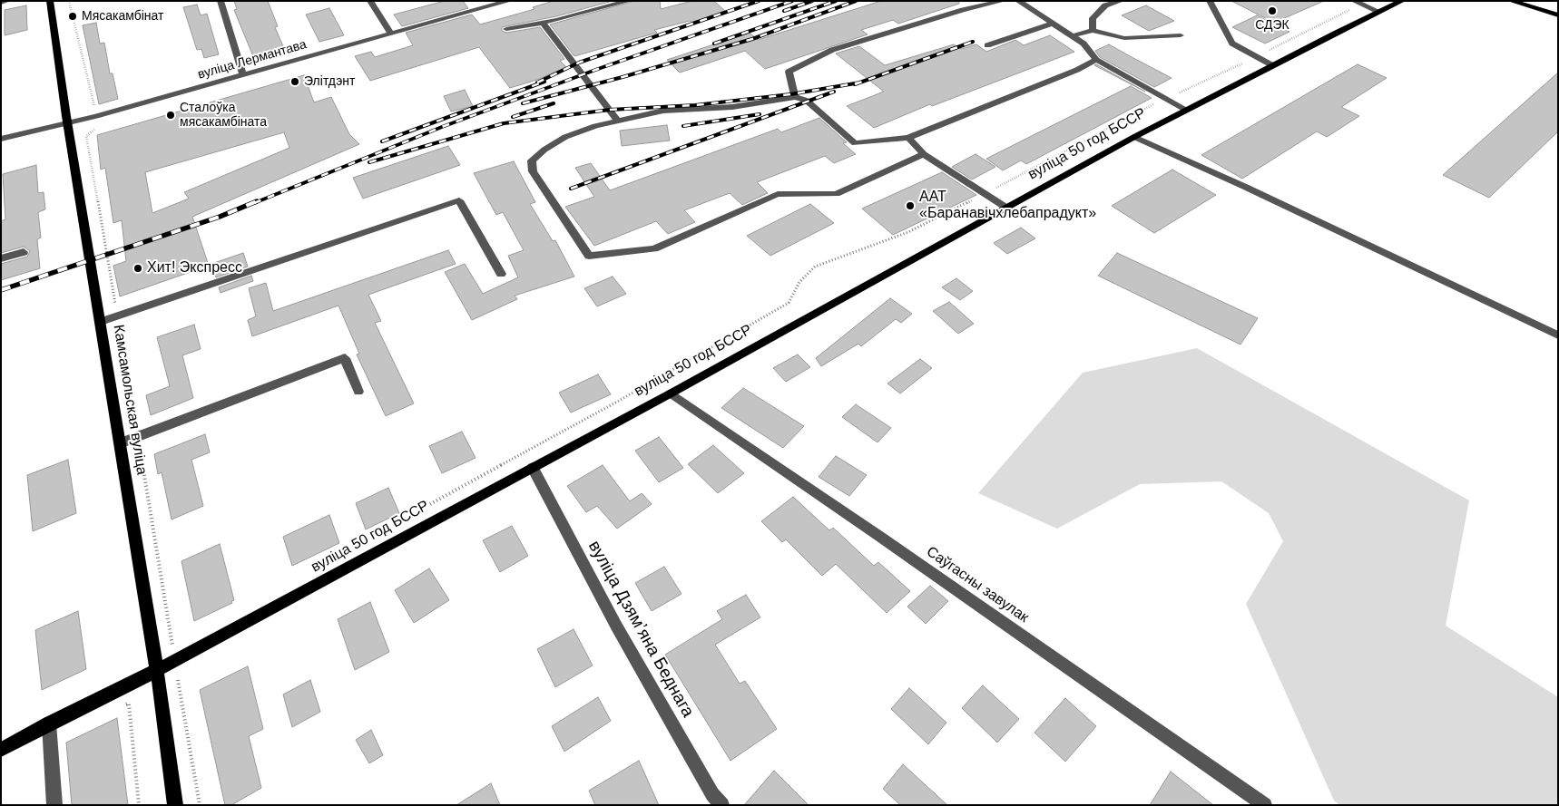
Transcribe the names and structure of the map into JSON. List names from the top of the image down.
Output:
{
  "streets": {
    "main road": ["вуліца 50 год БССР", "Камсамольская вуліца"],
    "street": ["вуліца Лермантава", "Саўгасны завулак", "вуліца Дзямʼяна Беднага"]
  },
  "crossings": [
    ["вуліца Лермантава", "Камсамольская вуліца"],
    ["вуліца 50 год БССР", "Камсамольская вуліца"],
    ["вуліца 50 год БССР", "Саўгасны завулак"],
    ["вуліца 50 год БССР", "вуліца Дзямʼяна Беднага"]
  ],
  "places": [
    "СДЭК",
    "Мясакамбінат",
    "Элітдэнт",
    "Сталоўка мясакамбіната",
    "ААТ «Баранавічхлебапрадукт»",
    "Хит! Экспресс"
  ]
}
